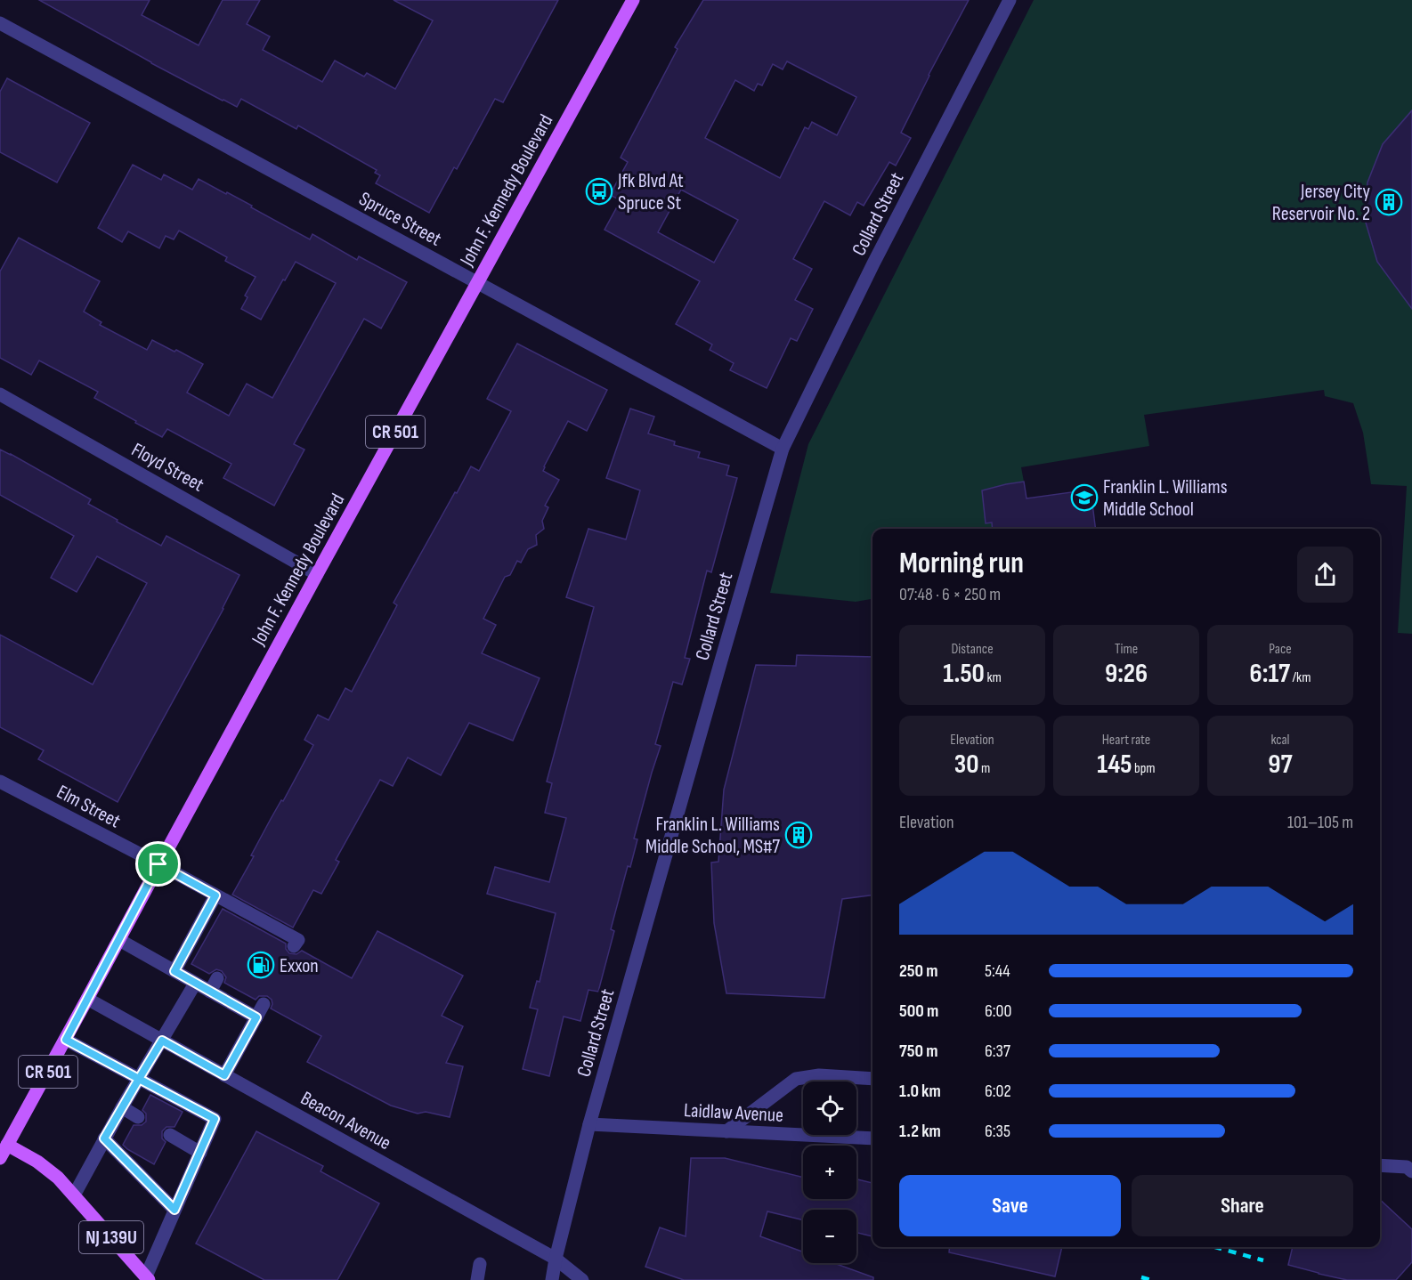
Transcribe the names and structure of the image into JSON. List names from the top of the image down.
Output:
{
  "streets": {
    "main road": ["John F. Kennedy Boulevard", "CR 501", "NJ 139U"],
    "street": [
      "Collard Street",
      "Spruce Street",
      "Floyd Street",
      "Elm Street",
      "Laidlaw Avenue",
      "Beacon Avenue"
    ]
  },
  "crossings": [
    ["John F. Kennedy Boulevard", "Spruce Street"],
    ["John F. Kennedy Boulevard", "Floyd Street"],
    ["John F. Kennedy Boulevard", "Elm Street"],
    ["John F. Kennedy Boulevard", "Beacon Avenue"],
    ["John F. Kennedy Boulevard", "NJ 139U"],
    ["Collard Street", "Spruce Street"],
    ["Collard Street", "Laidlaw Avenue"],
    ["Collard Street", "Beacon Avenue"]
  ],
  "places": {
    "bus stop": ["Jfk Blvd At Spruce St"],
    "building": ["Jersey City Reservoir No. 2", "Franklin L. Williams Middle School, MS#7"],
    "school or university": ["Franklin L. Williams Middle School"],
    "fuel station": ["Exxon"]
  },
  "page": {
    "heading": ["Morning run", "07:48 · 6 × 250 m"],
    "stats": [
      ["Distance", "1.50 km"],
      ["Time", "9:26"],
      ["Pace", "6:17 /km"],
      ["Elevation", "30 m"],
      ["Heart rate", "145 bpm"],
      ["kcal", "97"]
    ],
    "chart": ["Elevation", "101–105 m"],
    "list": [
      {
        "name": "250 m",
        "note": "5:44"
      },
      {
        "name": "500 m",
        "note": "6:00"
      },
      {
        "name": "750 m",
        "note": "6:37"
      },
      {
        "name": "1.0 km",
        "note": "6:02"
      },
      {
        "name": "1.2 km",
        "note": "6:35"
      }
    ],
    "map_buttons": ["+", "−"],
    "buttons": ["Save", "Share"]
  }
}
